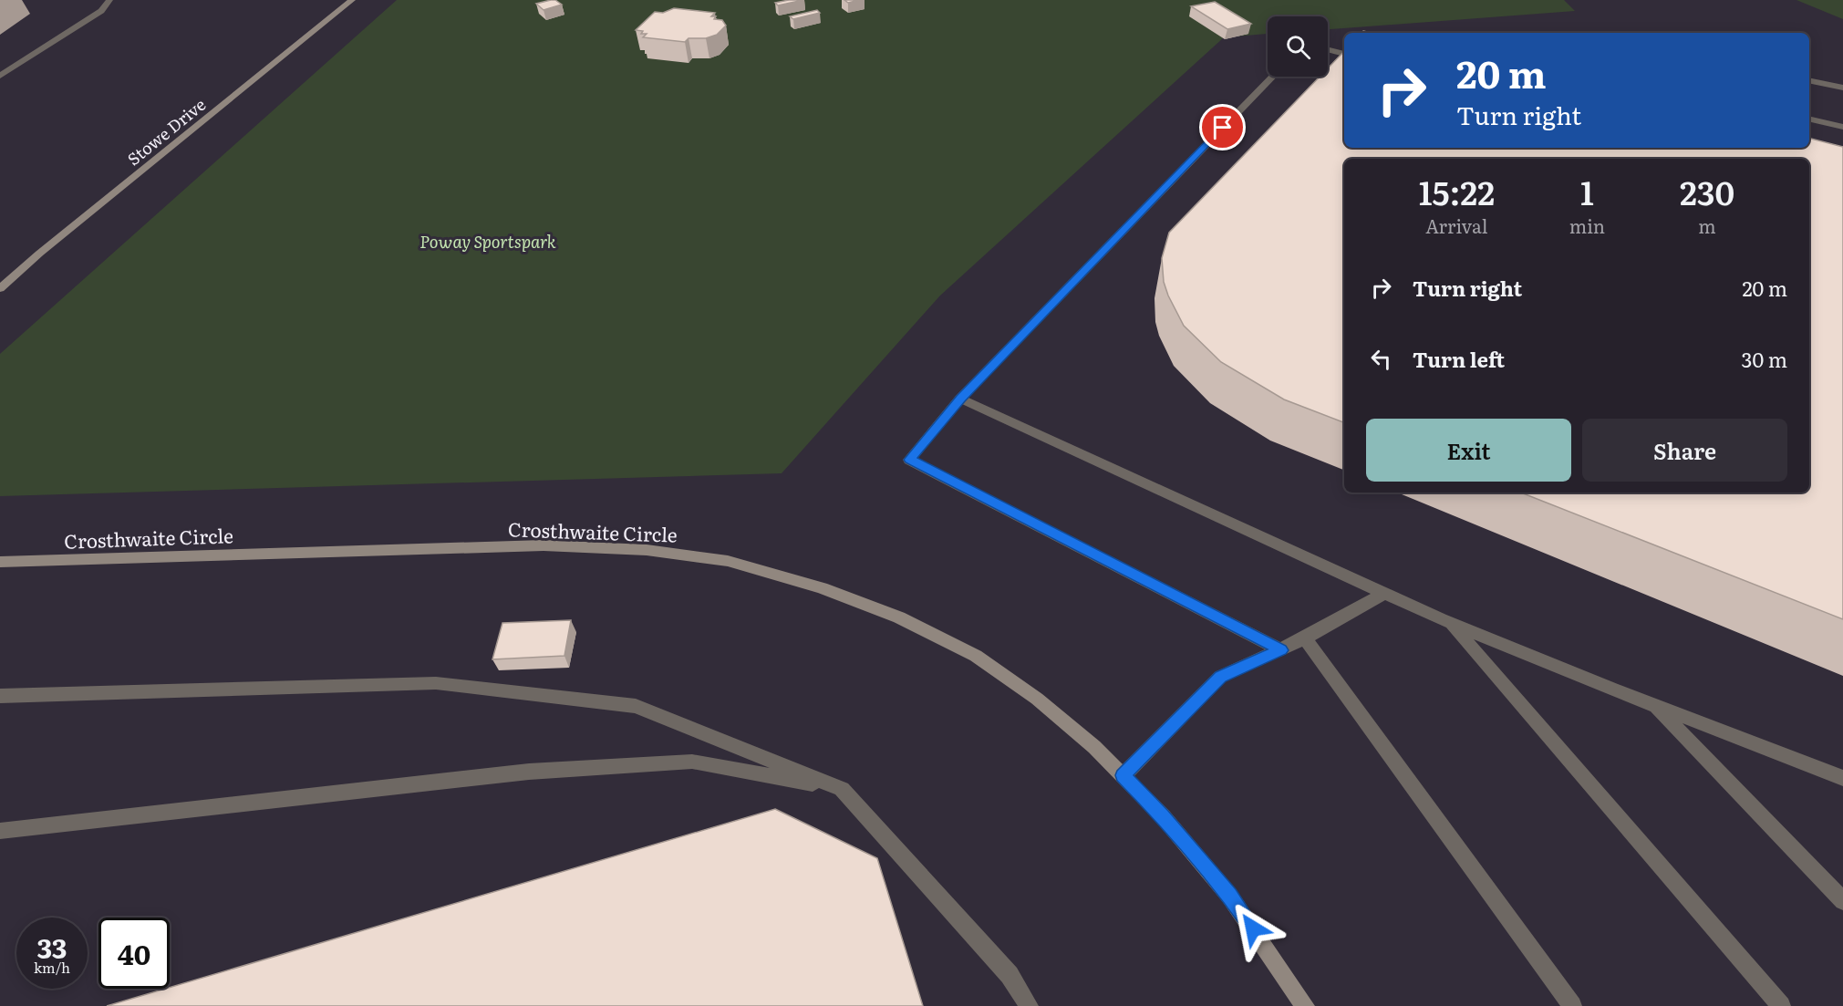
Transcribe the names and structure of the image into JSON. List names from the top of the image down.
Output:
{
  "streets": {
    "street": ["Stowe Drive", "Crosthwaite Circle"]
  },
  "parks": ["Poway Sportspark"],
  "page": {
    "turn": ["20 m", "Turn right"],
    "eta": [
      "15:22",
      "Arrival",
      "1",
      "min",
      "230",
      "m"
    ],
    "list": [
      {
        "name": "Turn right",
        "value": "20 m"
      },
      {
        "name": "Turn left",
        "value": "30 m"
      }
    ],
    "buttons": ["Exit", "Share"],
    "speed": "33 km/h",
    "limit": "40"
  }
}
